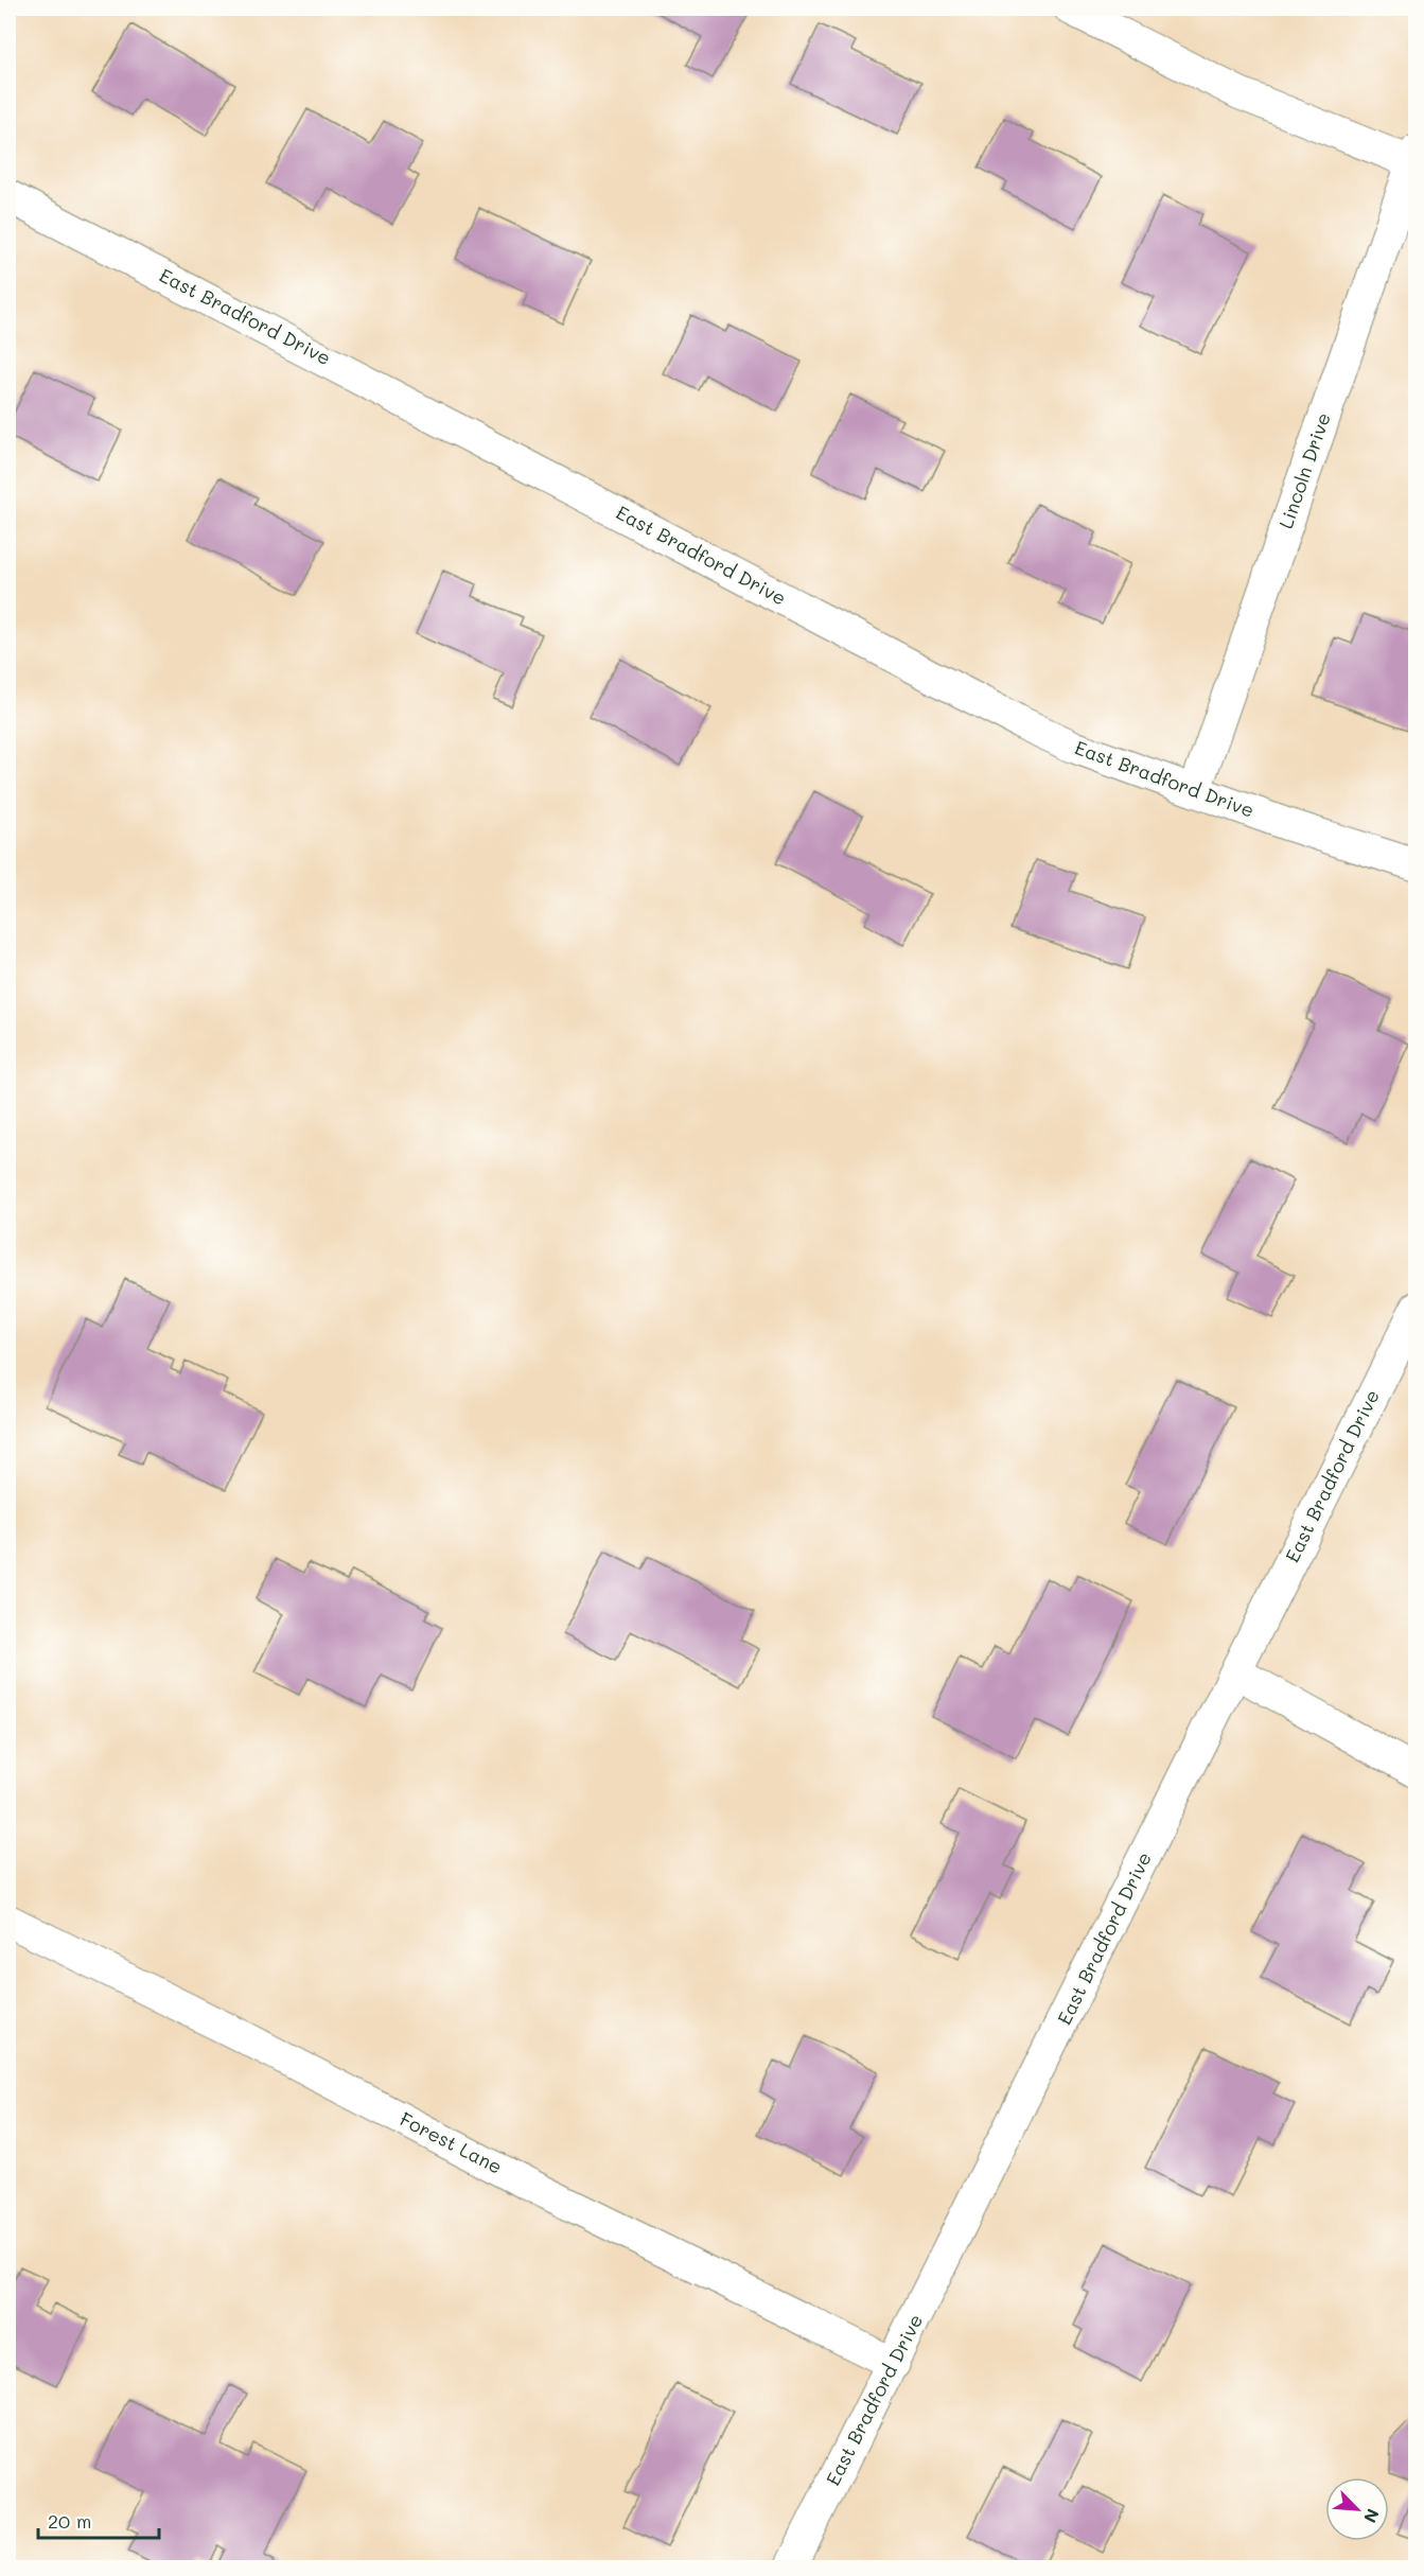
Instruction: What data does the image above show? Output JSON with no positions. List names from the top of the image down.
{
  "streets": {
    "street": ["East Bradford Drive", "Lincoln Drive", "Forest Lane"]
  },
  "crossings": [
    ["East Bradford Drive", "Lincoln Drive"],
    ["East Bradford Drive", "Forest Lane"]
  ],
  "scale_bar": "20 m",
  "north": "bottom right"
}
